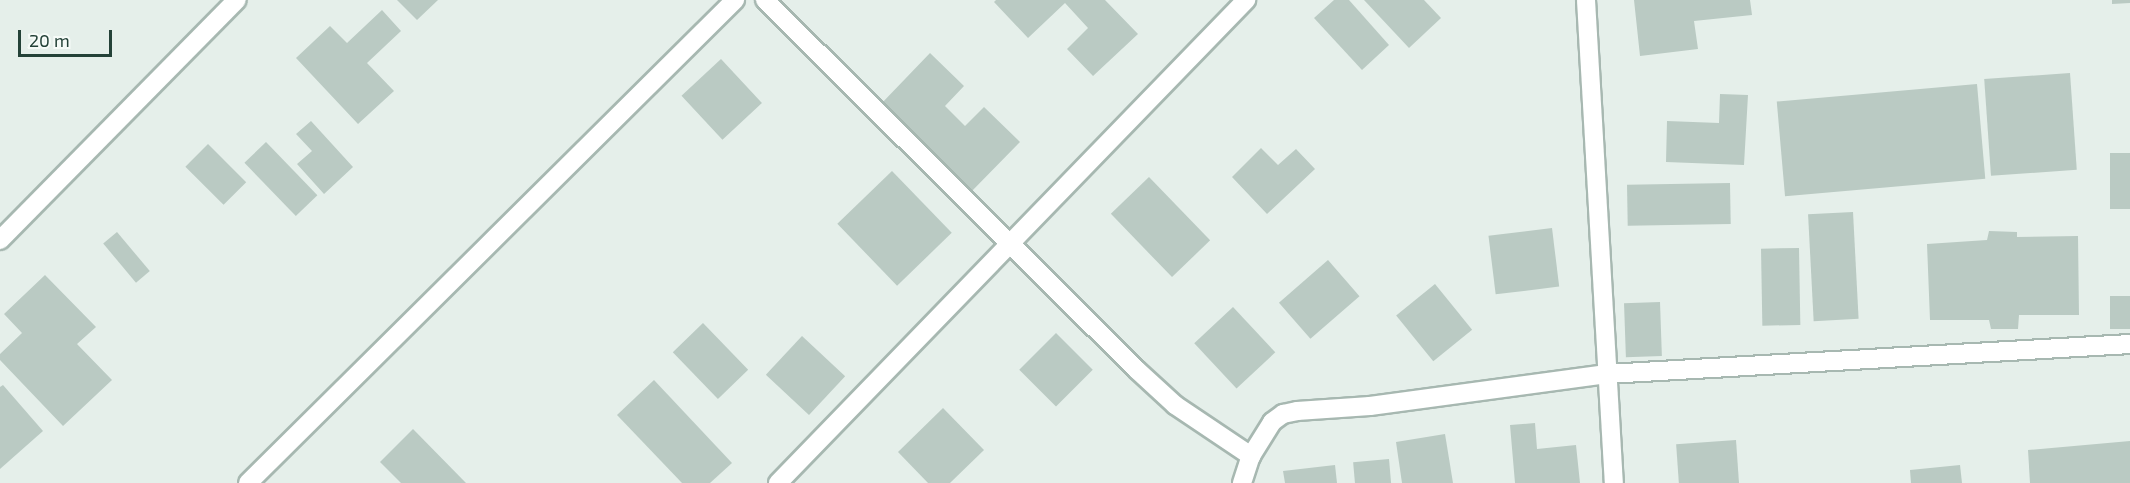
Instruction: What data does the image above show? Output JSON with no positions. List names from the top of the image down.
{
  "scale_bar": "20 m"
}
